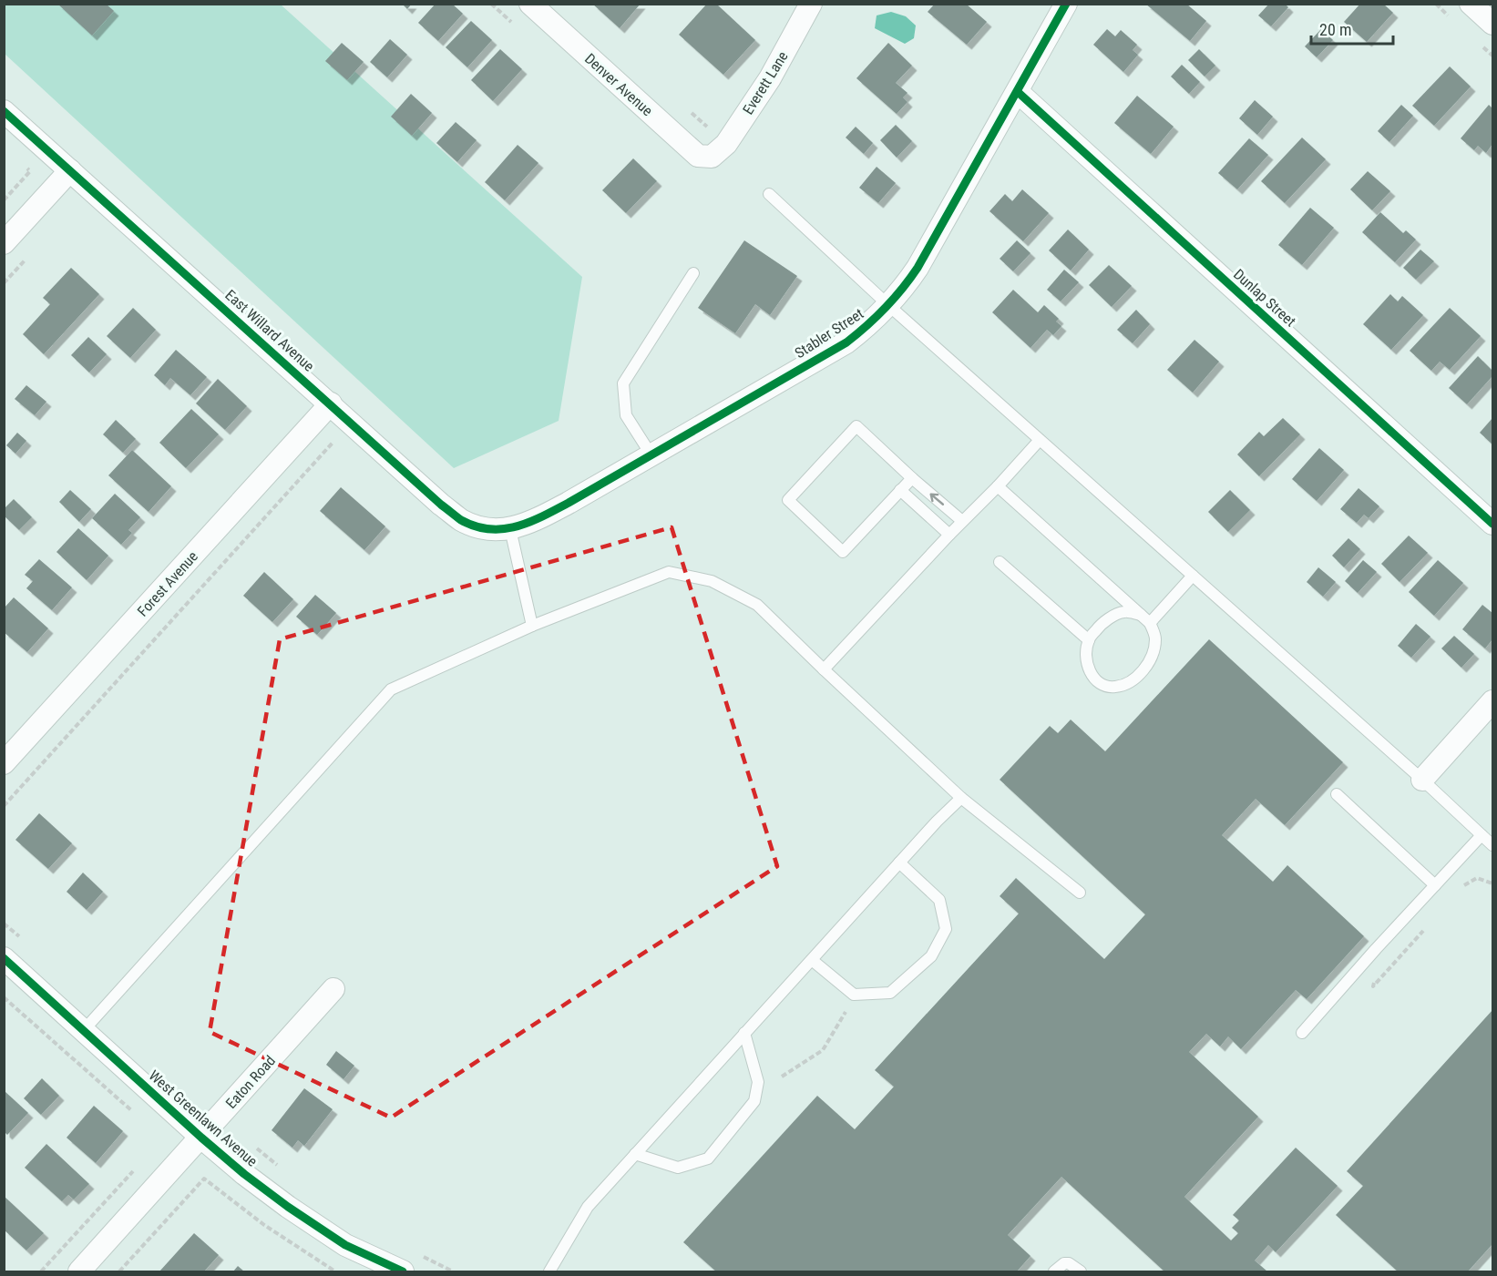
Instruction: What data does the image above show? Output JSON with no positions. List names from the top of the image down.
{
  "streets": {
    "street": [
      "Everett Lane",
      "Denver Avenue",
      "Dunlap Street",
      "East Willard Avenue",
      "Stabler Street",
      "Forest Avenue",
      "Eaton Road",
      "West Greenlawn Avenue"
    ]
  },
  "crossings": [
    ["Everett Lane", "Denver Avenue"],
    ["Dunlap Street", "Stabler Street"],
    ["East Willard Avenue", "Stabler Street"],
    ["East Willard Avenue", "Forest Avenue"],
    ["Eaton Road", "West Greenlawn Avenue"]
  ],
  "scale_bar": "20 m"
}
